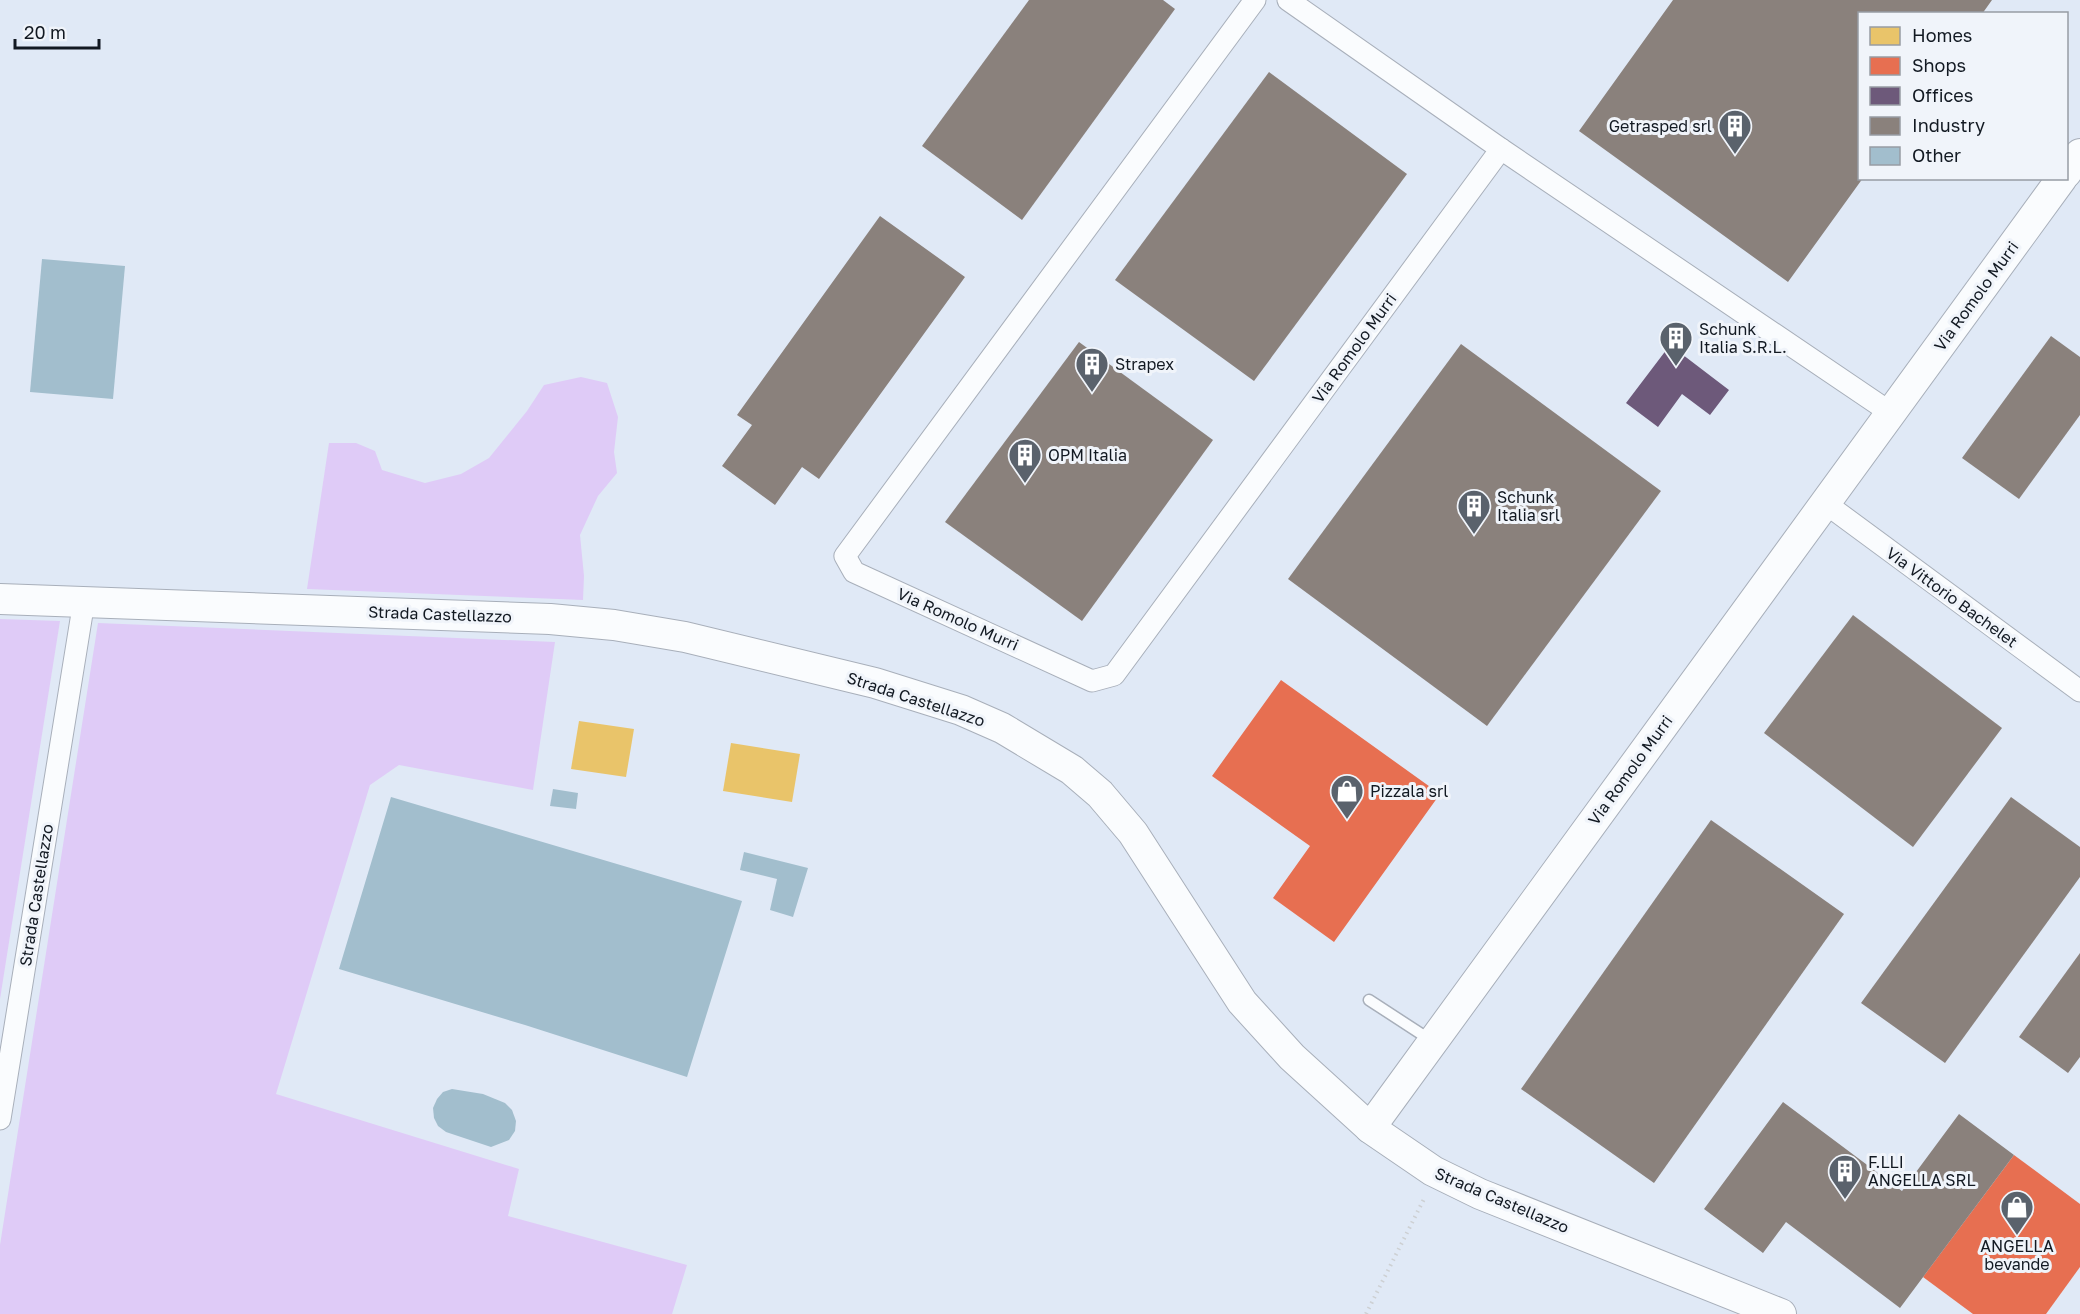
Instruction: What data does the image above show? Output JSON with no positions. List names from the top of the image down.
{
  "streets": {
    "street": ["Via Romolo Murri", "Via Vittorio Bachelet", "Strada Castellazzo"]
  },
  "crossings": [
    ["Via Romolo Murri", "Via Vittorio Bachelet"],
    ["Via Romolo Murri", "Strada Castellazzo"]
  ],
  "places": {
    "building": [
      "Getrasped srl",
      "Schunk Italia S.R.L.",
      "Strapex",
      "OPM Italia",
      "Schunk Italia srl",
      "F.LLI ANGELLA SRL"
    ],
    "shop": ["Pizzala srl", "ANGELLA bevande"]
  },
  "legend": [
    "Homes",
    "Shops",
    "Offices",
    "Industry",
    "Other"
  ],
  "scale_bar": "20 m"
}
